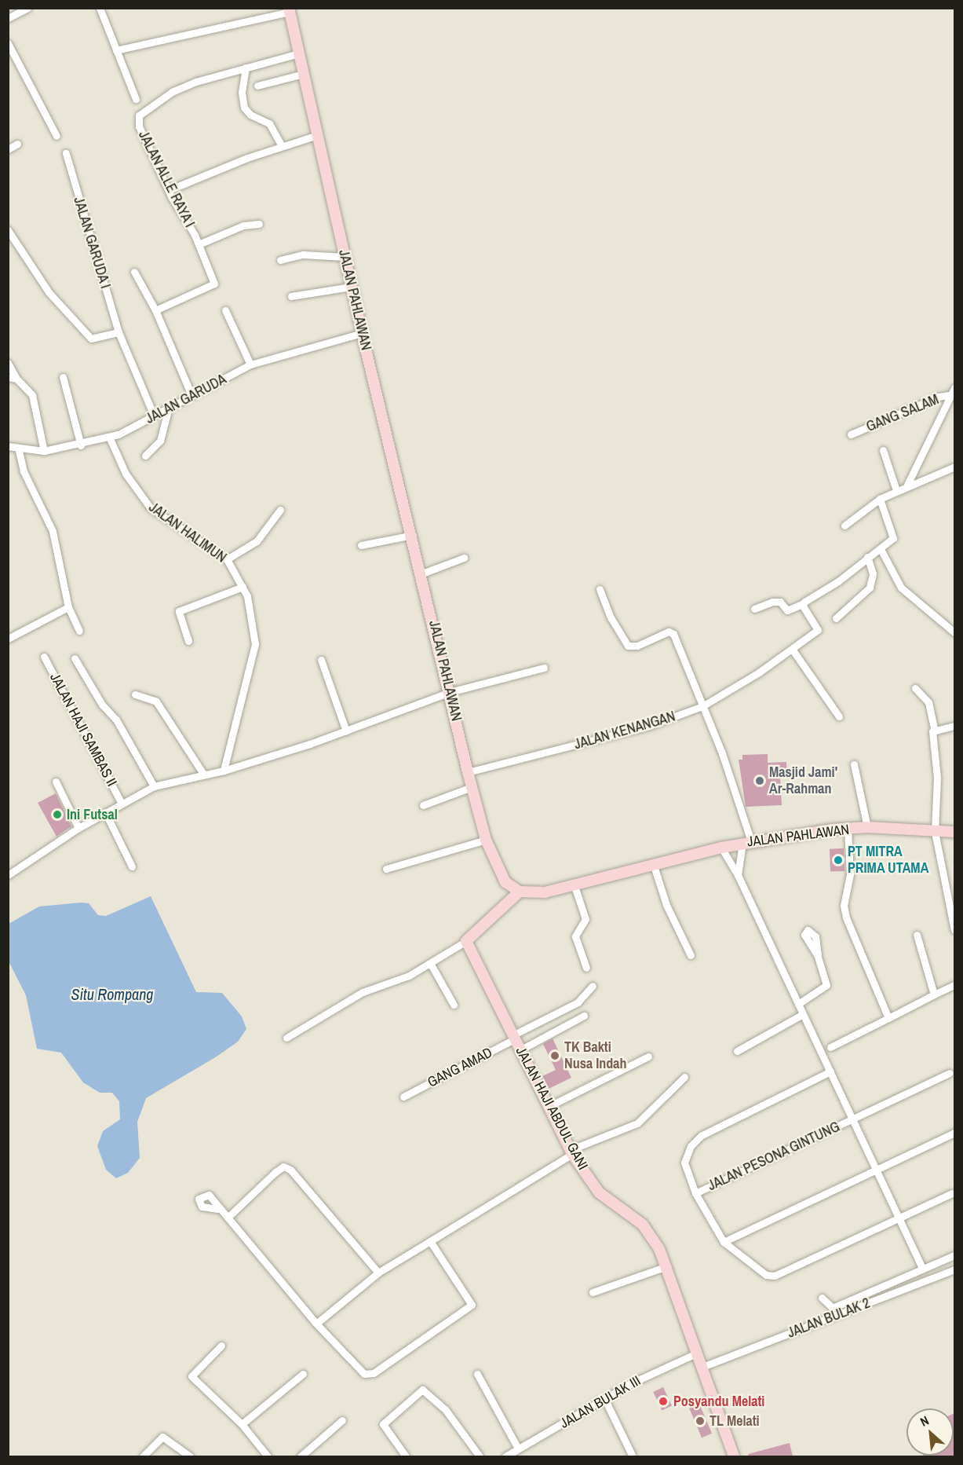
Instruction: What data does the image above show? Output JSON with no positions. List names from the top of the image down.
{
  "streets": {
    "main road": ["JALAN PAHLAWAN", "JALAN HAJI ABDUL GANI"],
    "street": [
      "JALAN ALLE RAYA I",
      "JALAN GARUDA I",
      "JALAN GARUDA",
      "GANG SALAM",
      "JALAN HALIMUN",
      "JALAN HAJI SAMBAS II",
      "JALAN KENANGAN",
      "GANG AMAD",
      "JALAN PESONA GINTUNG",
      "JALAN BULAK 2",
      "JALAN BULAK III"
    ]
  },
  "crossings": [
    ["JALAN GARUDA I", "JALAN GARUDA"],
    ["JALAN PAHLAWAN", "JALAN GARUDA"],
    ["JALAN PAHLAWAN", "JALAN KENANGAN"],
    ["JALAN PAHLAWAN", "JALAN PESONA GINTUNG"],
    ["JALAN GARUDA", "JALAN HALIMUN"],
    ["GANG AMAD", "JALAN HAJI ABDUL GANI"],
    ["JALAN HAJI ABDUL GANI", "JALAN BULAK 2"],
    ["JALAN HAJI ABDUL GANI", "JALAN BULAK III"]
  ],
  "water": ["Situ Rompang"],
  "places": [
    "Masjid Jami' Ar-Rahman",
    "Ini Futsal",
    "PT MITRA PRIMA UTAMA",
    "TK Bakti Nusa Indah",
    "Posyandu Melati",
    "TL Melati"
  ],
  "north": "top left"
}
